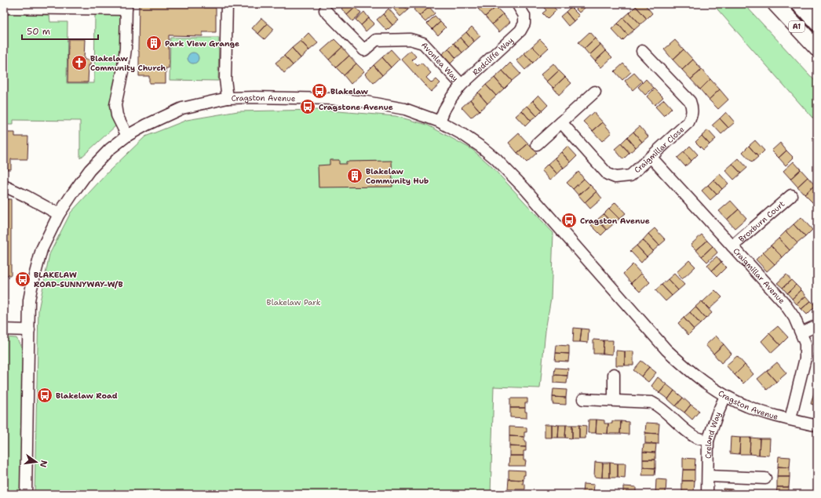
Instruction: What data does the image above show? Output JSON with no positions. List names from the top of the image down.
{
  "streets": {
    "highway": ["A1"],
    "street": [
      "Redcliffe Way",
      "Avonlea Way",
      "Cragston Avenue",
      "Craigmillar Close",
      "Broxburn Court",
      "Craigmillar Avenue",
      "Creland Way"
    ]
  },
  "crossings": [
    ["Redcliffe Way", "Avonlea Way"],
    ["Redcliffe Way", "Cragston Avenue"],
    ["Cragston Avenue", "Craigmillar Avenue"],
    ["Cragston Avenue", "Creland Way"],
    ["Craigmillar Close", "Craigmillar Avenue"],
    ["Broxburn Court", "Craigmillar Avenue"]
  ],
  "parks": ["Blakelaw Park"],
  "places": {
    "building": ["Park View Grange", "Blakelaw Community Hub"],
    "church": ["Blakelaw Community Church"],
    "bus stop": [
      "Blakelaw",
      "Cragstone Avenue",
      "Cragston Avenue",
      "BLAKELAW ROAD-SUNNYWAY-W/B",
      "Blakelaw Road"
    ]
  },
  "scale_bar": "50 m",
  "north": "right"
}
